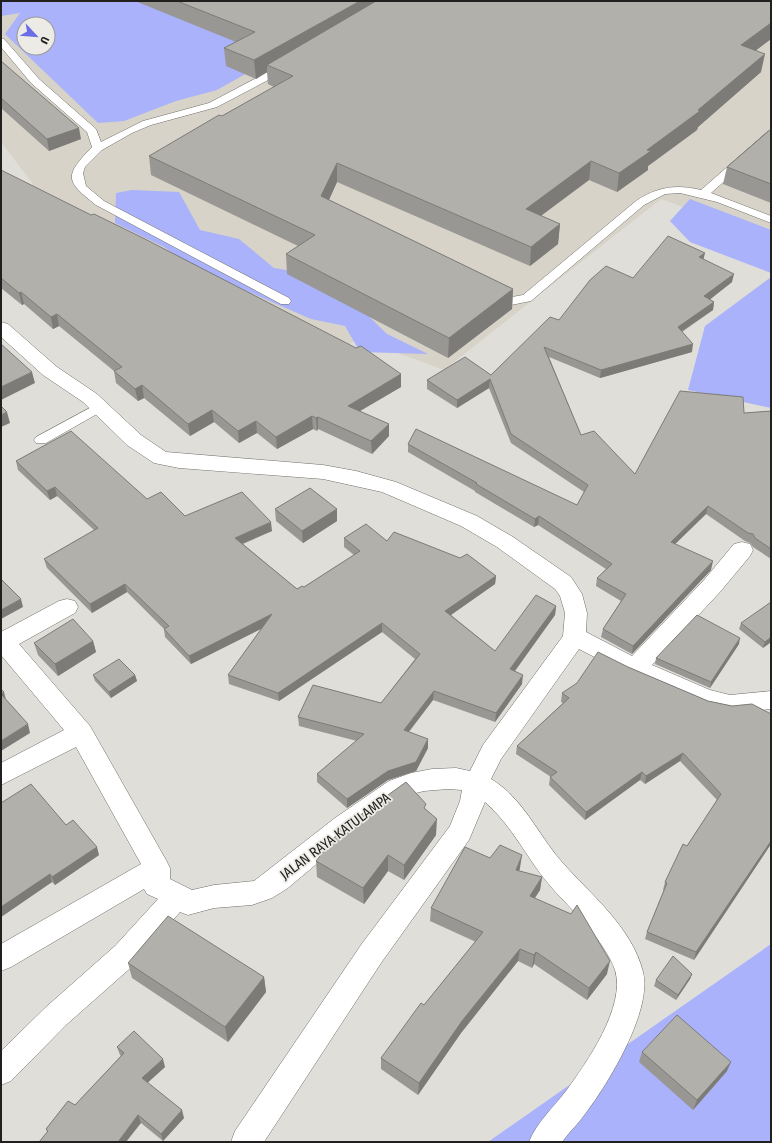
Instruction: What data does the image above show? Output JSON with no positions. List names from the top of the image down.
{
  "streets": {
    "street": ["JALAN RAYA KATULAMPA"]
  },
  "north": "bottom right"
}
